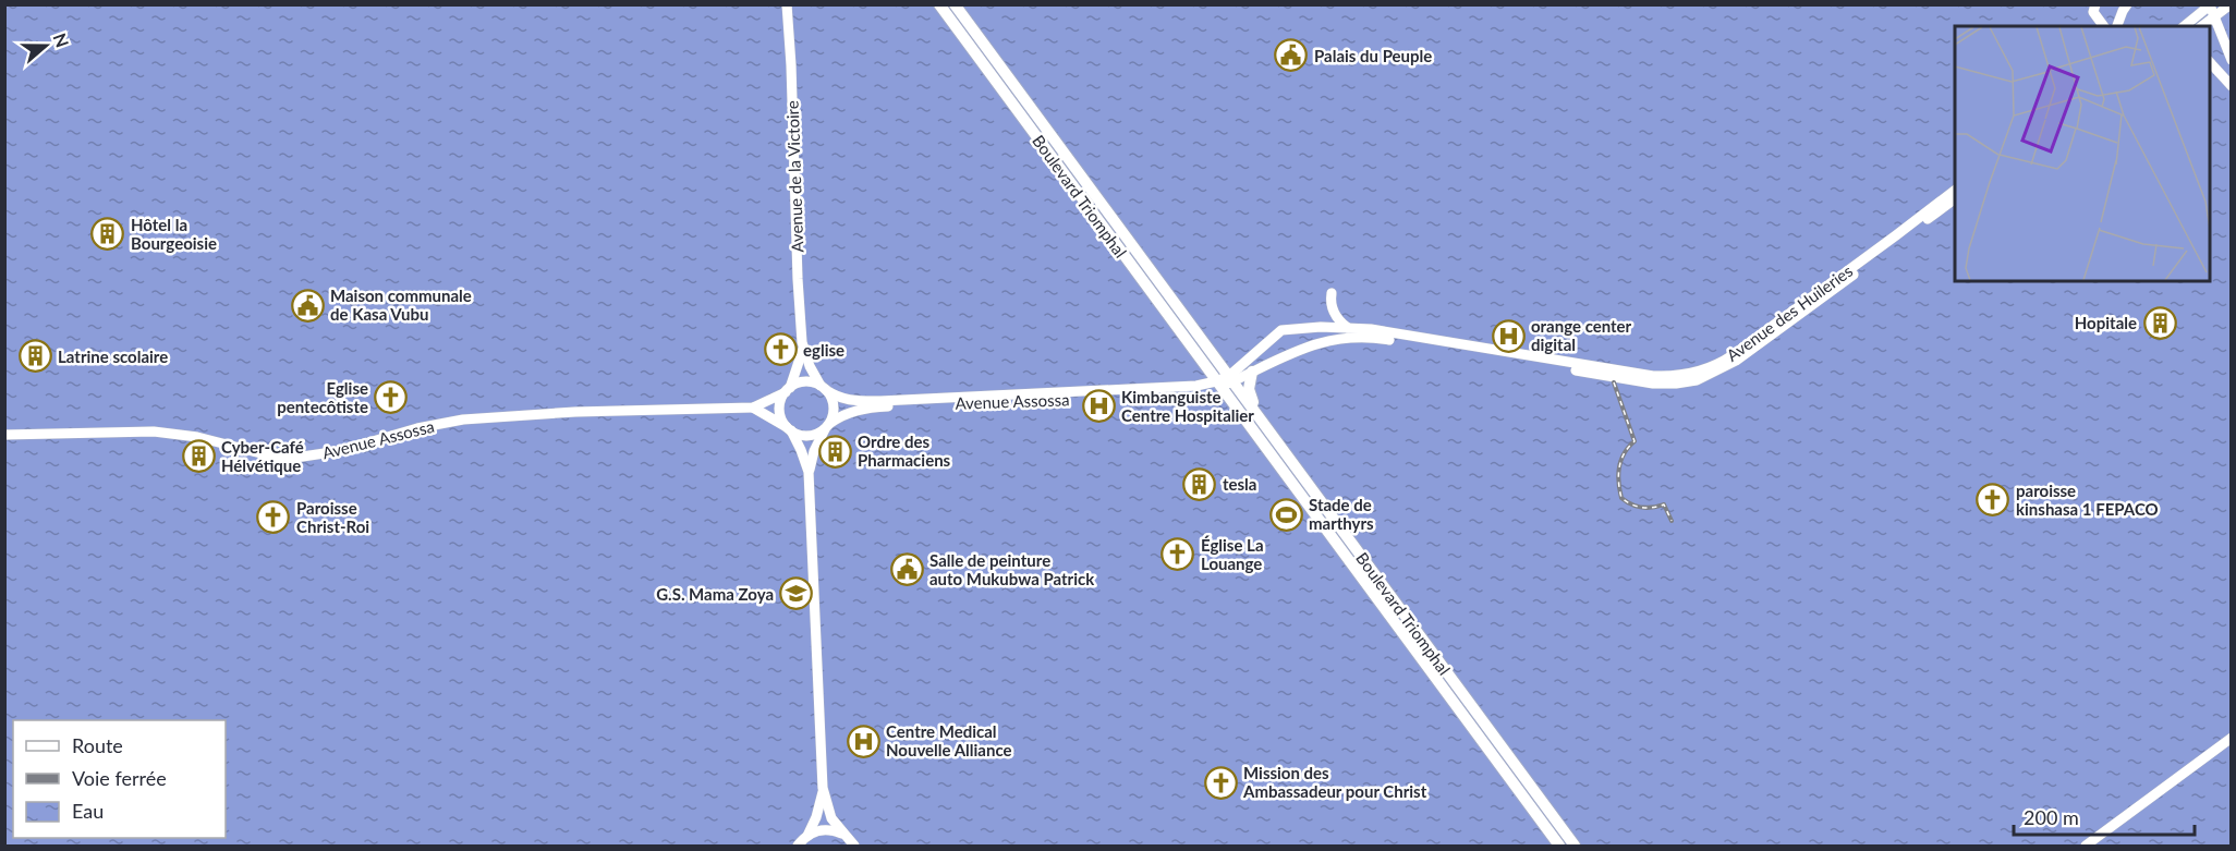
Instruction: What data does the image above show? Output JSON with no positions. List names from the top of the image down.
{
  "streets": {
    "highway": ["Boulevard Triomphal"],
    "main road": ["Avenue de la Victoire", "Avenue des Huileries", "Avenue Assossa"]
  },
  "crossings": [
    ["Boulevard Triomphal", "Avenue des Huileries"],
    ["Boulevard Triomphal", "Avenue Assossa"],
    ["Avenue des Huileries", "Avenue Assossa"]
  ],
  "places": {
    "public building": ["Palais du Peuple", "Maison communale de Kasa Vubu", "Salle de peinture auto Mukubwa Patrick"],
    "building": [
      "Hôtel la Bourgeoisie",
      "Hopitale",
      "Latrine scolaire",
      "Ordre des Pharmaciens",
      "Cyber-Café Hélvétique",
      "tesla"
    ],
    "hospital": ["orange center digital", "Kimbanguiste Centre Hospitalier", "Centre Medical Nouvelle Alliance"],
    "church": [
      "eglise",
      "Eglise pentecôtiste",
      "paroisse kinshasa 1 FEPACO",
      "Paroisse Christ-Roi",
      "Église La Louange",
      "Mission des Ambassadeur pour Christ"
    ],
    "sports": ["Stade de marthyrs"],
    "school or university": ["G.S. Mama Zoya"]
  },
  "legend": ["Route", "Voie ferrée", "Eau"],
  "scale_bar": "200 m",
  "north": "right"
}
